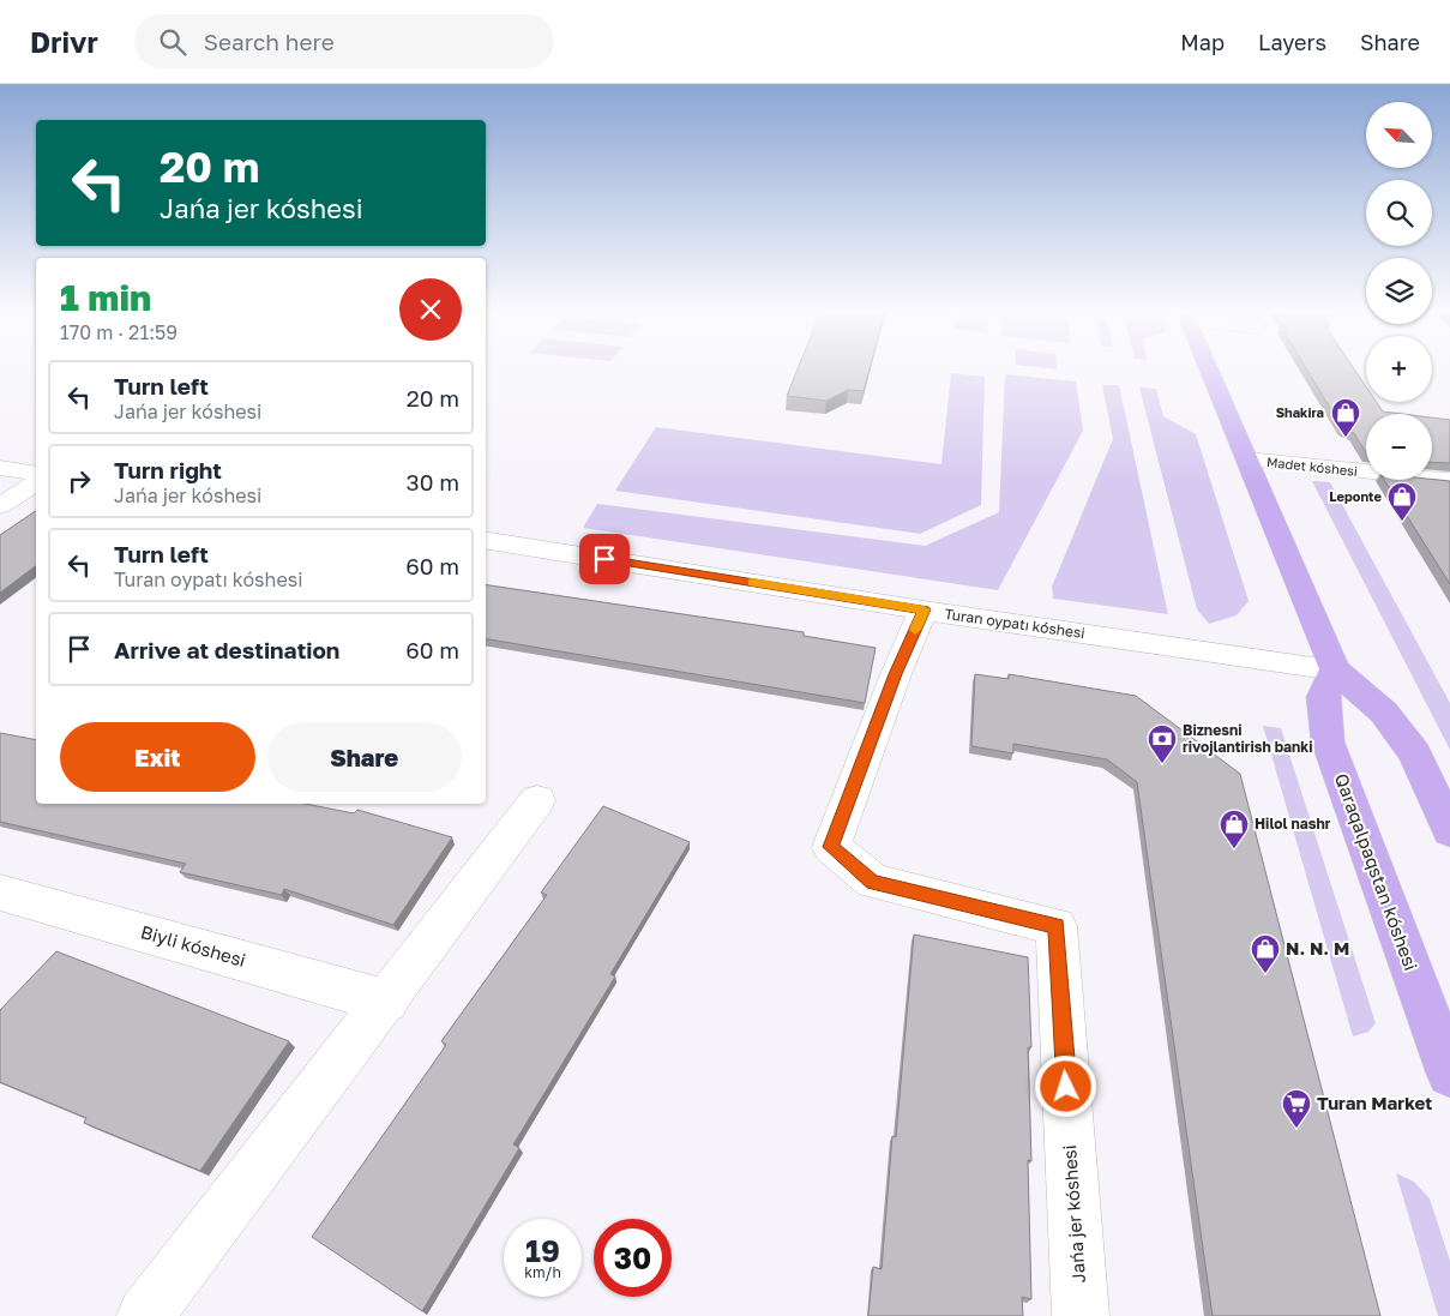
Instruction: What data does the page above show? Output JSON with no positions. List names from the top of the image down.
{
  "streets": {
    "main road": ["Qaraqalpaqstan kóshesi"],
    "street": [
      "Madet kóshesi",
      "Turan oypatı kóshesi",
      "Biyli kóshesi",
      "Jańa jer kóshesi"
    ]
  },
  "crossings": [
    ["Turan oypatı kóshesi", "Qaraqalpaqstan kóshesi"],
    ["Turan oypatı kóshesi", "Jańa jer kóshesi"]
  ],
  "places": {
    "shop": [
      "Shakira",
      "Leponte",
      "Hilol nashr",
      "N. N. M"
    ],
    "bank": ["Biznesni rivojlantirish banki"],
    "supermarket": ["Turan Market"]
  },
  "north": "top left",
  "page": {
    "header": "Drivr",
    "search": "Search here",
    "nav": ["Map", "Layers", "Share"],
    "map_buttons": ["+", "−"],
    "turn": ["20 m", "Jańa jer kóshesi"],
    "heading": ["1 min", "170 m · 21:59"],
    "list": [
      {
        "name": "Turn left",
        "note": "Jańa jer kóshesi",
        "value": "20 m"
      },
      {
        "name": "Turn right",
        "note": "Jańa jer kóshesi",
        "value": "30 m"
      },
      {
        "name": "Turn left",
        "note": "Turan oypatı kóshesi",
        "value": "60 m"
      },
      {
        "name": "Arrive at destination",
        "value": "60 m"
      }
    ],
    "buttons": ["Exit", "Share"],
    "speed": "19 km/h",
    "limit": "30"
  }
}
